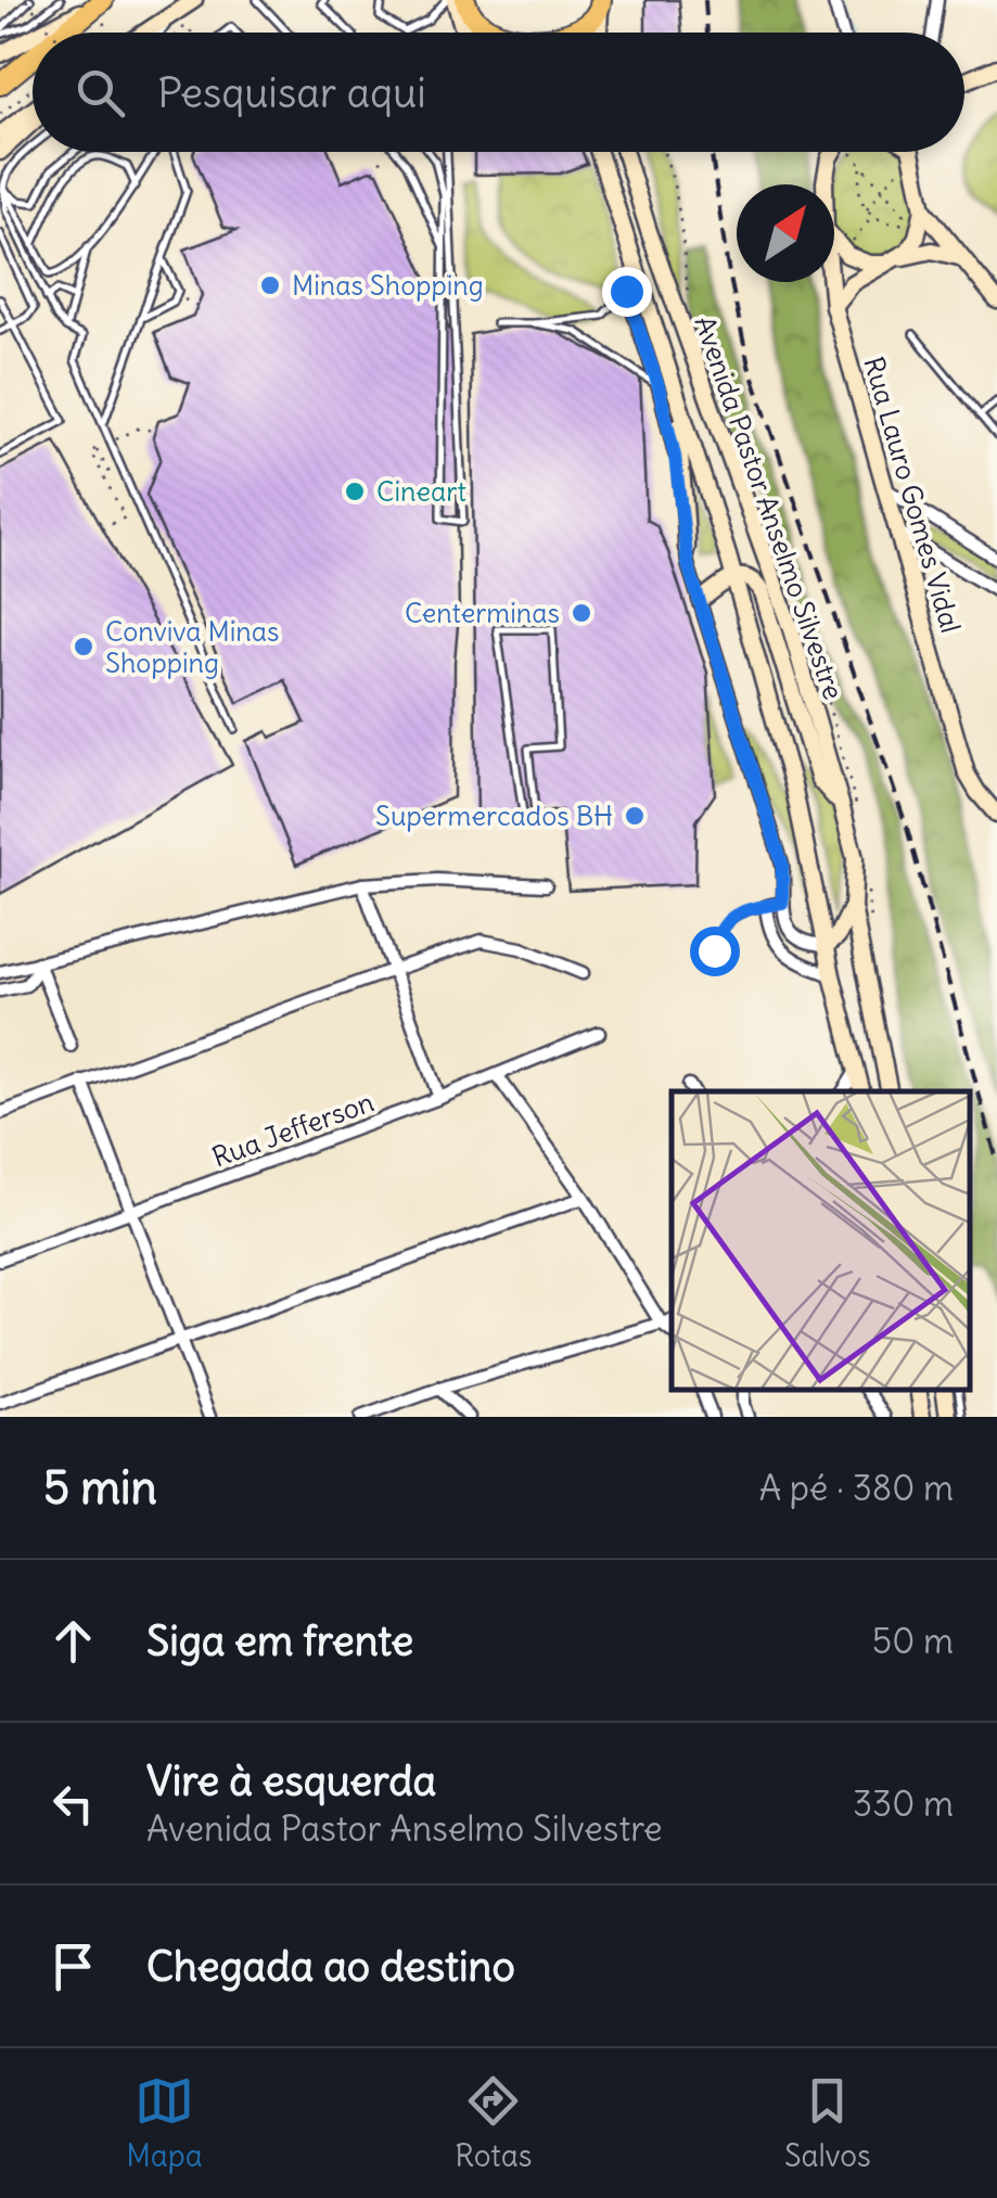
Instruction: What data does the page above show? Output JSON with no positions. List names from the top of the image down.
{
  "streets": {
    "main road": ["Rua Lauro Gomes Vidal", "Avenida Pastor Anselmo Silvestre"],
    "street": ["Rua Jefferson"]
  },
  "places": [
    "Minas Shopping",
    "Cineart",
    "Centerminas",
    "Conviva Minas Shopping",
    "Supermercados BH"
  ],
  "north": "top right",
  "page": {
    "search": "Pesquisar aqui",
    "heading": ["5 min", "A pé · 380 m"],
    "list": [
      ["Siga em frente", "50 m"],
      ["Vire à esquerda", "Avenida Pastor Anselmo Silvestre", "330 m"],
      "Chegada ao destino"
    ],
    "nav": ["Mapa", "Rotas", "Salvos"]
  }
}
